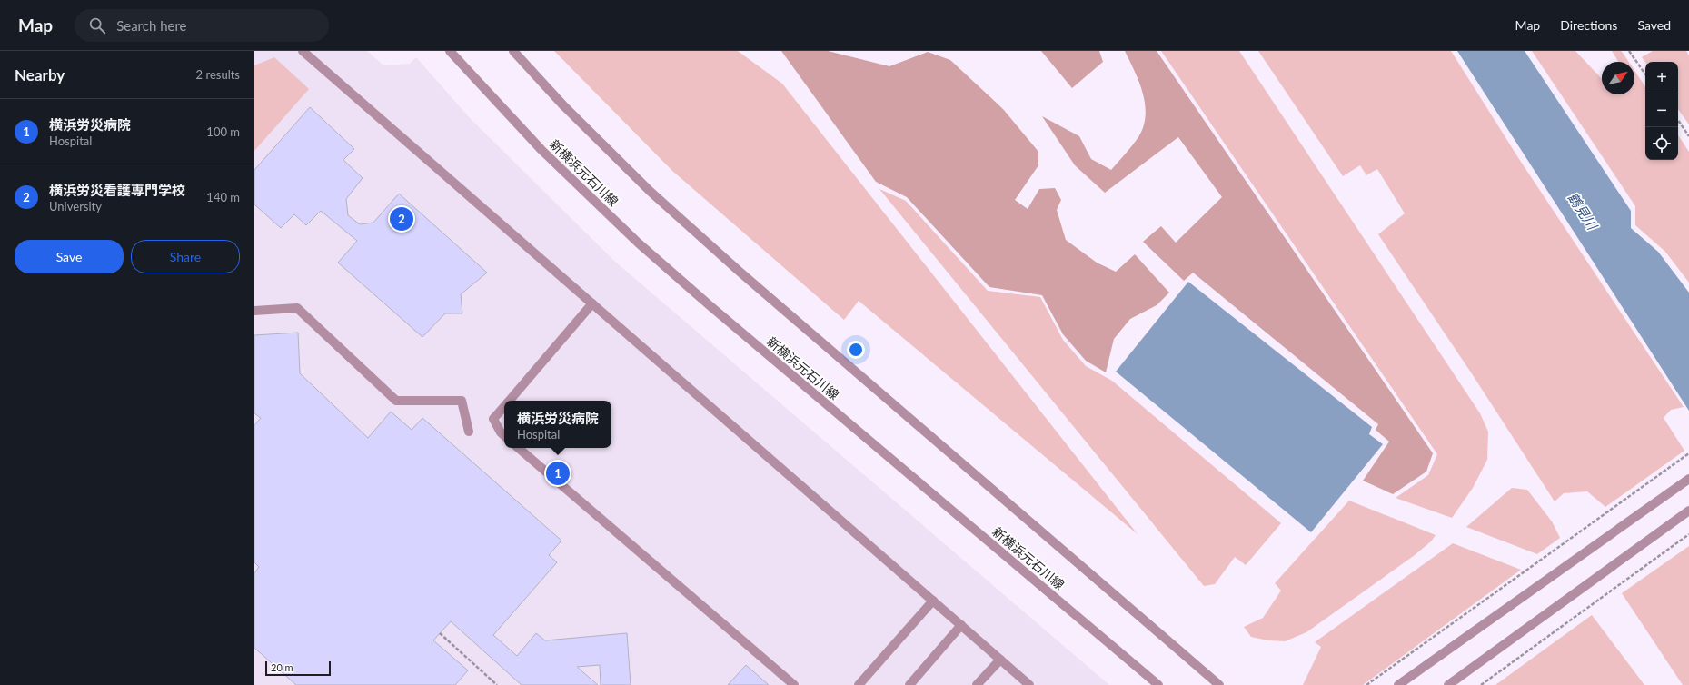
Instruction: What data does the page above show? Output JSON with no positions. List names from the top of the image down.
{
  "streets": {
    "street": ["新横浜元石川線"]
  },
  "water": ["鶴見川"],
  "scale_bar": "20 m",
  "north": "top right",
  "page": {
    "header": "Map",
    "search": "Search here",
    "nav": ["Map", "Directions", "Saved"],
    "heading": ["Nearby", "2 results"],
    "map_buttons": ["+", "−"],
    "list": [
      {
        "mark": "1",
        "name": "横浜労災病院",
        "note": "Hospital",
        "value": "100 m"
      },
      {
        "mark": "2",
        "name": "横浜労災看護専門学校",
        "note": "University",
        "value": "140 m"
      }
    ],
    "pins": ["2", "1"],
    "buttons": ["Save", "Share"],
    "popup": ["横浜労災病院", "Hospital"],
    "scale": "20 m"
  }
}
